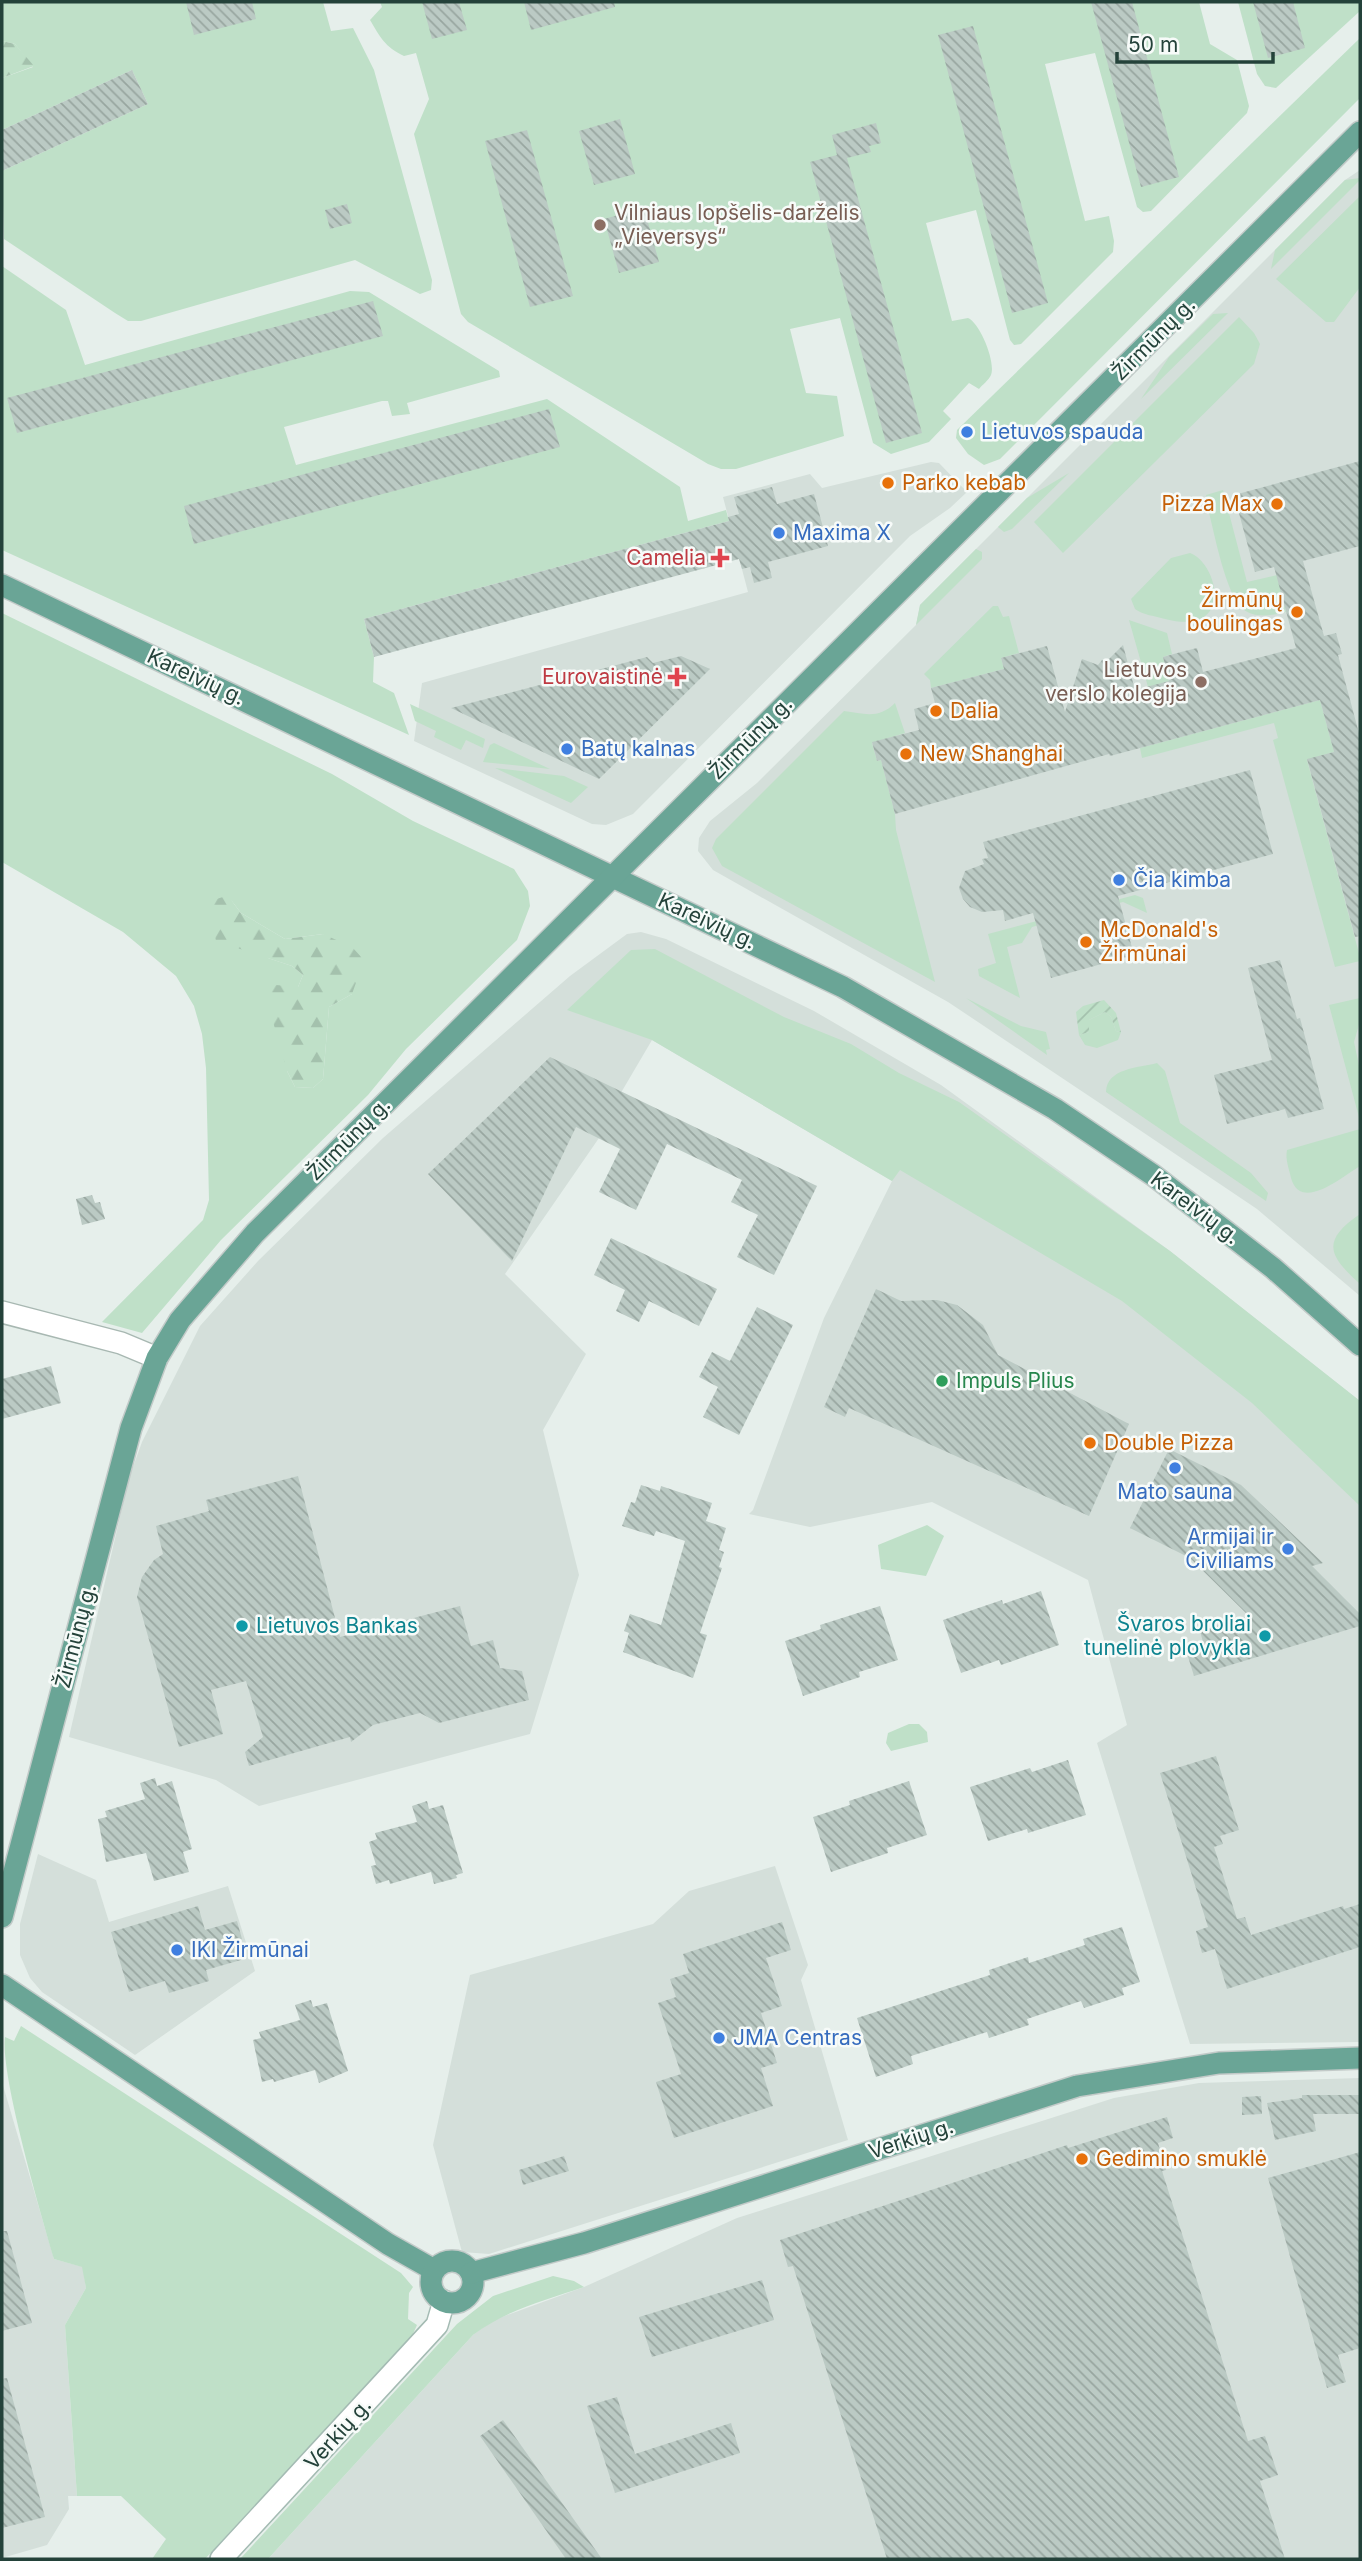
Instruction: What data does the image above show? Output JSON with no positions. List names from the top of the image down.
{
  "streets": {
    "main road": ["Žirmūnų g.", "Kareivių g.", "Verkių g."]
  },
  "crossings": [
    ["Žirmūnų g.", "Kareivių g."]
  ],
  "places": {
    "other": [
      "Vilniaus lopšelis-darželis „Vieversys“",
      "Lietuvos spauda",
      "Parko kebab",
      "Pizza Max",
      "Maxima X",
      "Žirmūnų boulingas",
      "Lietuvos verslo kolegija",
      "Dalia",
      "Batų kalnas",
      "New Shanghai",
      "Čia kimba",
      "McDonald's Žirmūnai",
      "Impuls Plius",
      "Double Pizza",
      "Mato sauna",
      "Armijai ir Civiliams",
      "Lietuvos Bankas",
      "Švaros broliai tunelinė plovykla",
      "IKI Žirmūnai",
      "JMA Centras",
      "Gedimino smuklė"
    ],
    "health": ["Camelia", "Eurovaistinė"]
  },
  "scale_bar": "50 m"
}
